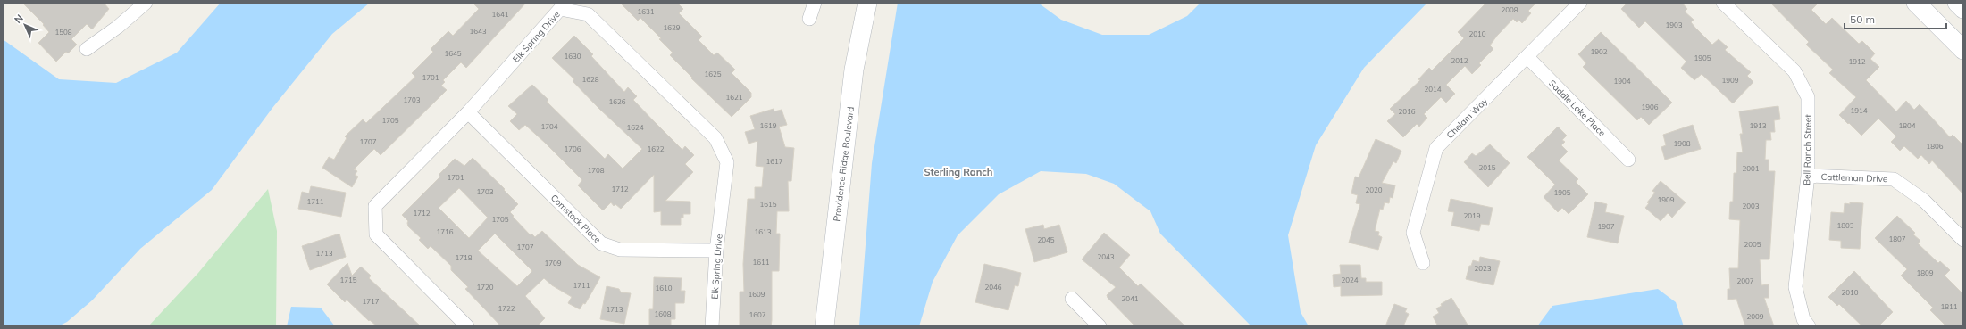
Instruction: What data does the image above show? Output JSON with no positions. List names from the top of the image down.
{
  "streets": {
    "street": [
      "Elk Spring Drive",
      "Saddle Lake Place",
      "Chelam Way",
      "Bell Ranch Street",
      "Providence Ridge Boulevard",
      "Cattleman Drive",
      "Comstock Place"
    ]
  },
  "crossings": [
    ["Elk Spring Drive", "Comstock Place"],
    ["Saddle Lake Place", "Chelam Way"],
    ["Bell Ranch Street", "Cattleman Drive"]
  ],
  "districts": ["Sterling Ranch"],
  "house_numbers": [
    "2008",
    "1631",
    "1641",
    "1903",
    "1629",
    "1643",
    "1508",
    "2010",
    "1902",
    "1645",
    "1630",
    "1905",
    "2012",
    "1912",
    "1625",
    "1701",
    "1628",
    "1909",
    "1904",
    "2014",
    "1621",
    "1703",
    "1626",
    "1906",
    "1914",
    "2016",
    "1705",
    "1619",
    "1913",
    "1804",
    "1704",
    "1624",
    "1707",
    "1908",
    "1806",
    "1706",
    "1622",
    "1617",
    "2015",
    "2001",
    "1708",
    "1701",
    "1712",
    "2020",
    "1703",
    "1905",
    "1909",
    "1711",
    "1615",
    "2003",
    "1712",
    "2019",
    "1705",
    "1803",
    "1907",
    "1716",
    "1613",
    "1807",
    "2045",
    "2005",
    "1707",
    "1713",
    "2043",
    "1718",
    "1611",
    "1709",
    "2023",
    "1809",
    "1715",
    "2024",
    "2007",
    "1711",
    "1720",
    "2046",
    "1610",
    "2010",
    "1609",
    "2041",
    "1717",
    "1811",
    "1722",
    "1713",
    "1608",
    "1607",
    "2009"
  ],
  "scale_bar": "50 m",
  "north": "top left"
}
